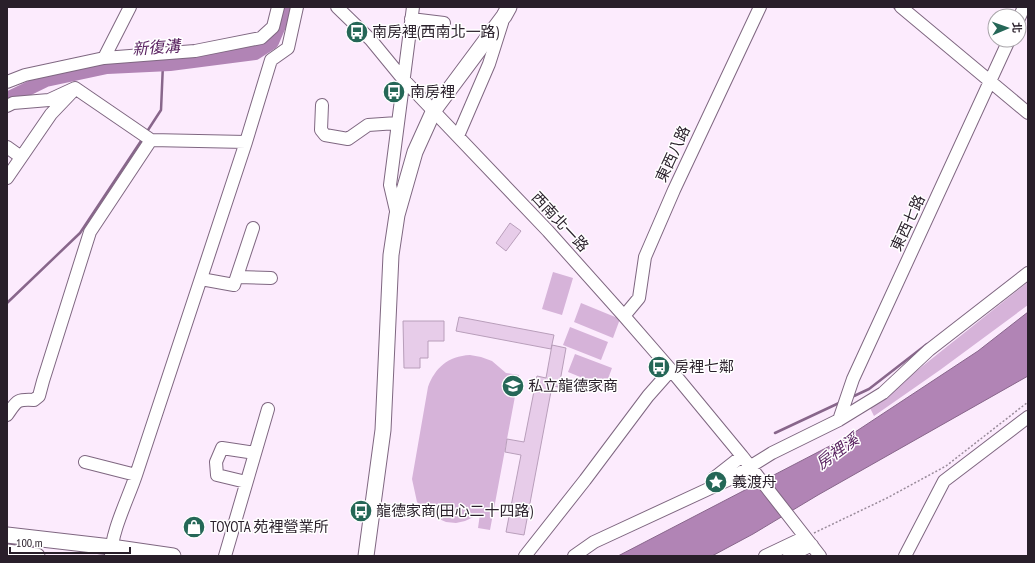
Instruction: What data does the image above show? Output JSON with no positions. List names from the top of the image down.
{
  "streets": {
    "street": ["東西八路", "西南北一路", "東西七路"]
  },
  "crossings": [
    ["東西八路", "西南北一路"]
  ],
  "water": ["新復溝", "房裡溪"],
  "places": {
    "bus stop": [
      "南房裡(西南北一路)",
      "南房裡",
      "房裡七鄰",
      "龍德家商(田心二十四路)"
    ],
    "school or university": ["私立龍德家商"],
    "place": ["義渡舟"],
    "shop": ["TOYOTA 苑裡營業所"]
  },
  "scale_bar": "100 m",
  "north": "right"
}
